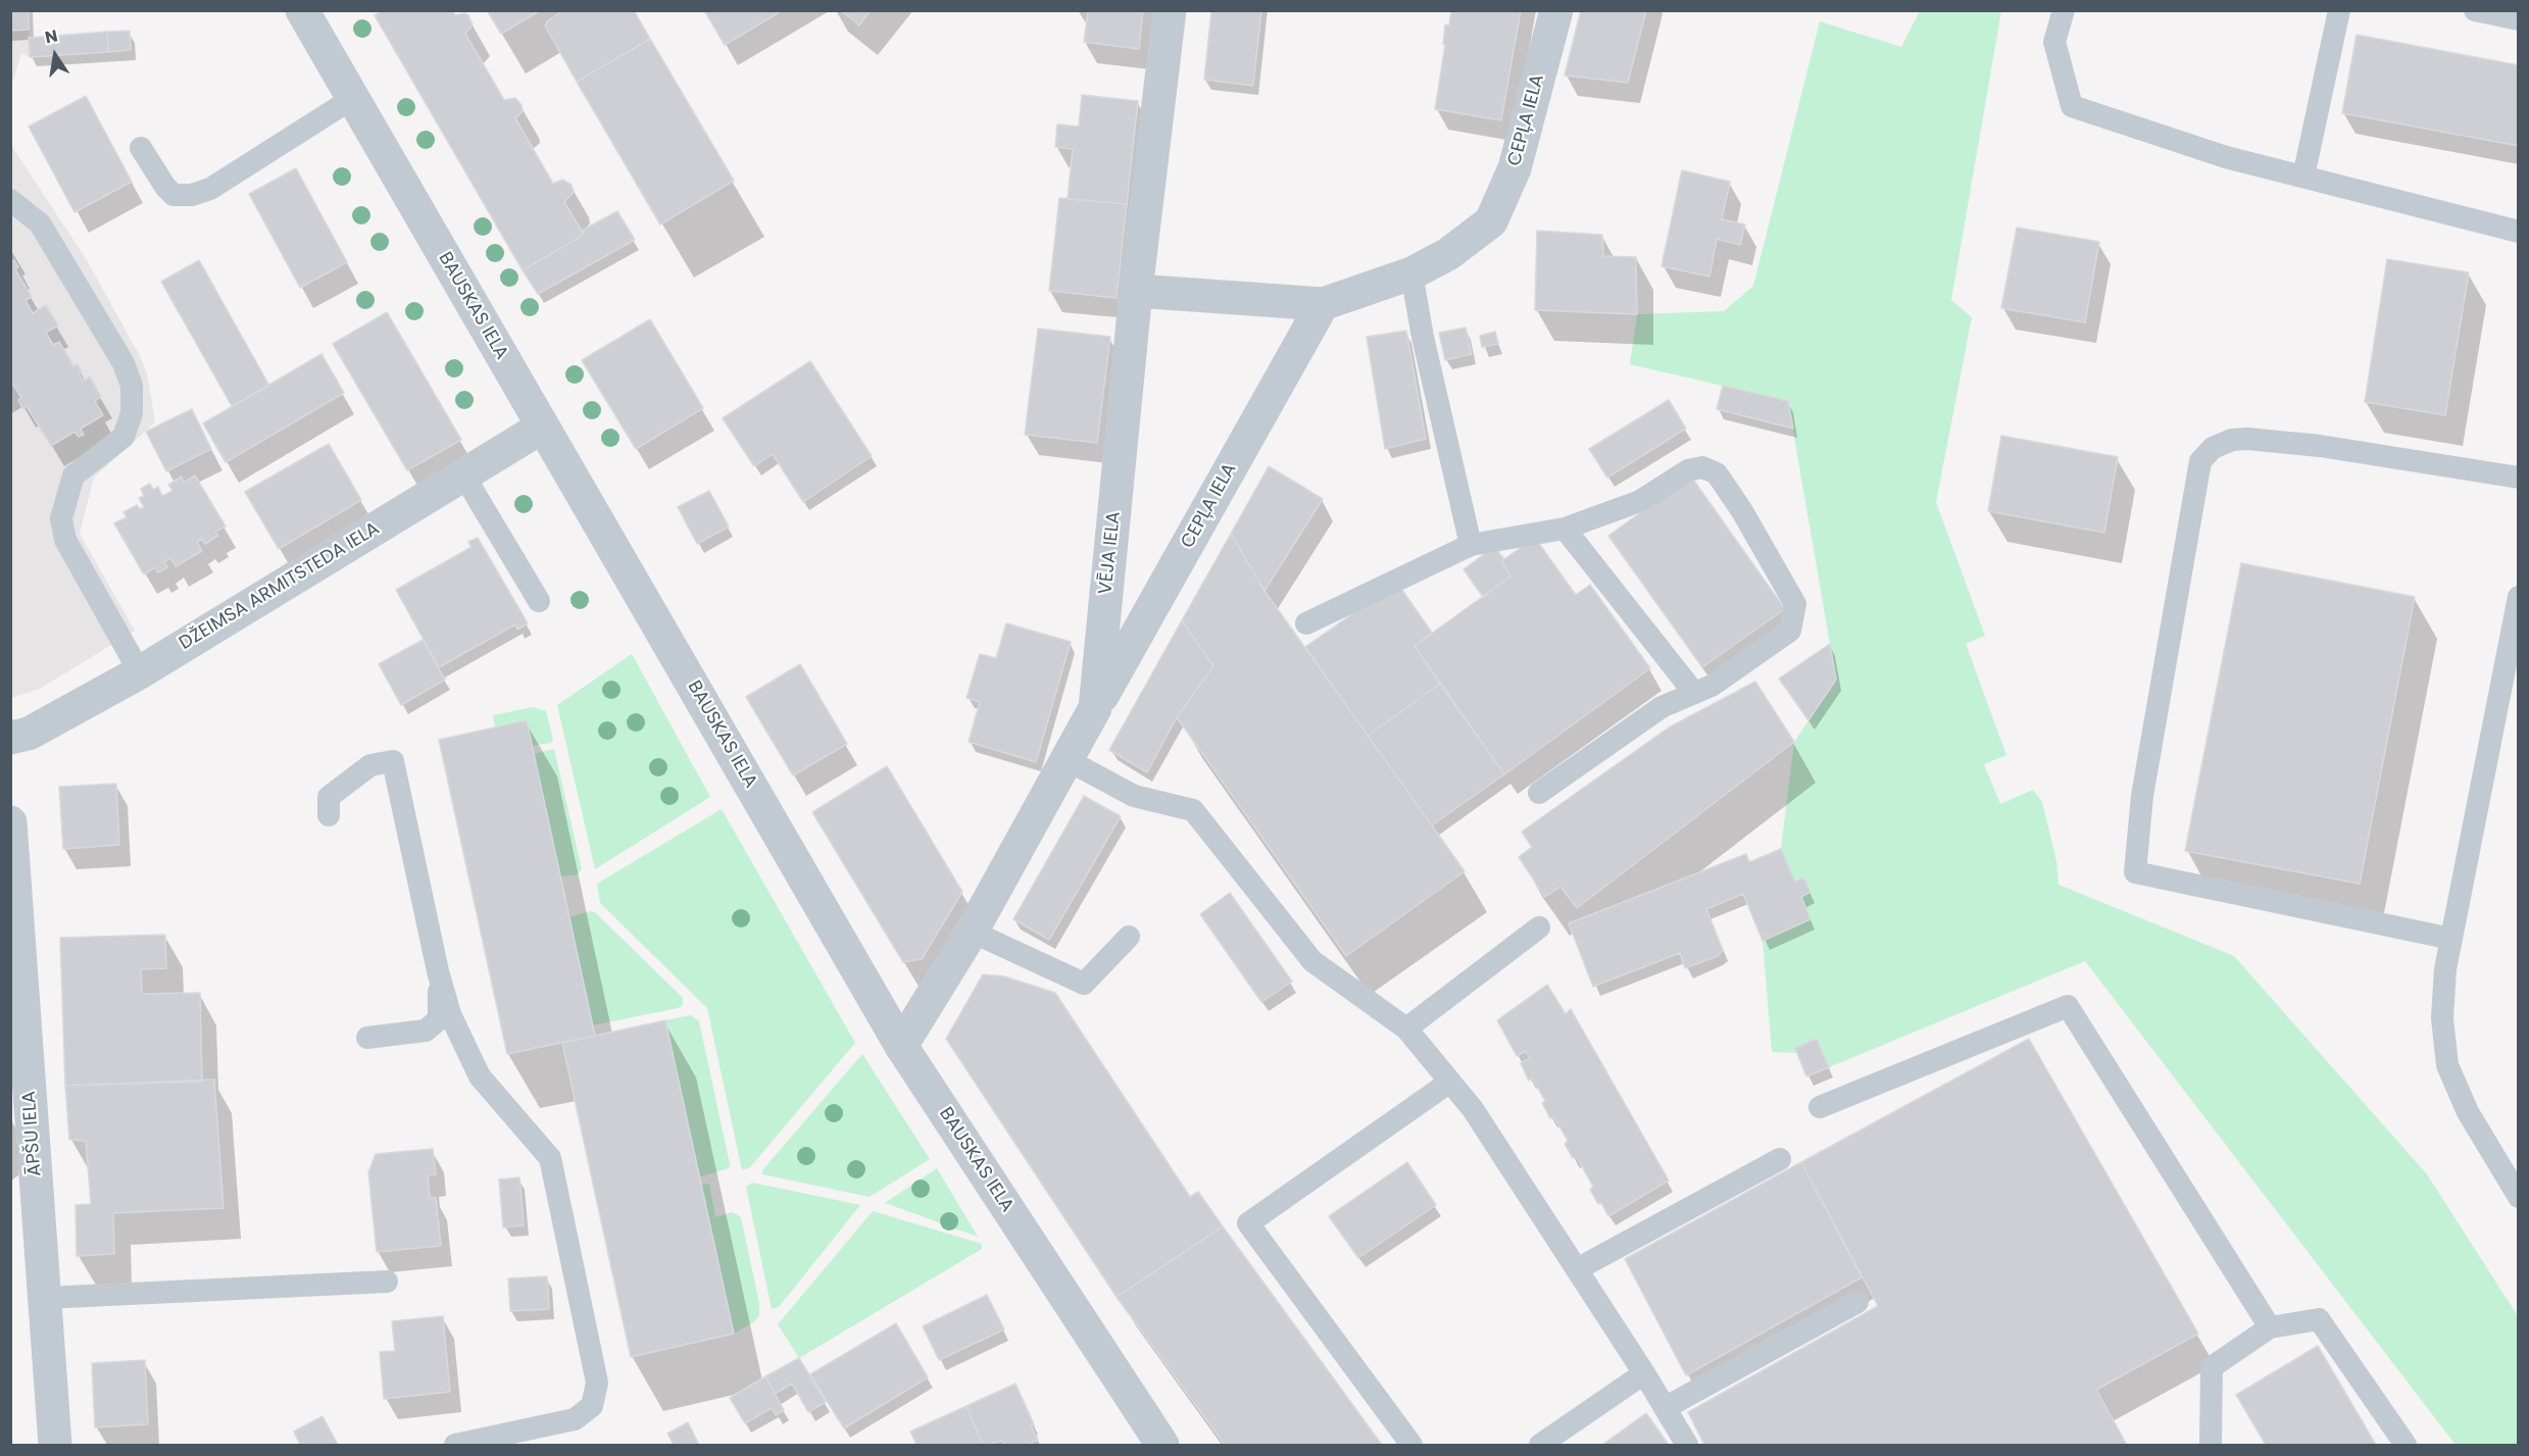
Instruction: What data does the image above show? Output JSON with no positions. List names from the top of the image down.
{
  "streets": {
    "street": [
      "CEPĻA IELA",
      "BAUSKAS IELA",
      "VĒJA IELA",
      "DŽEIMSA ARMITSTEDA IELA",
      "ĀPŠU IELA"
    ]
  },
  "crossings": [
    ["CEPĻA IELA", "VĒJA IELA"],
    ["BAUSKAS IELA", "VĒJA IELA"],
    ["BAUSKAS IELA", "DŽEIMSA ARMITSTEDA IELA"]
  ],
  "north": "top"
}
